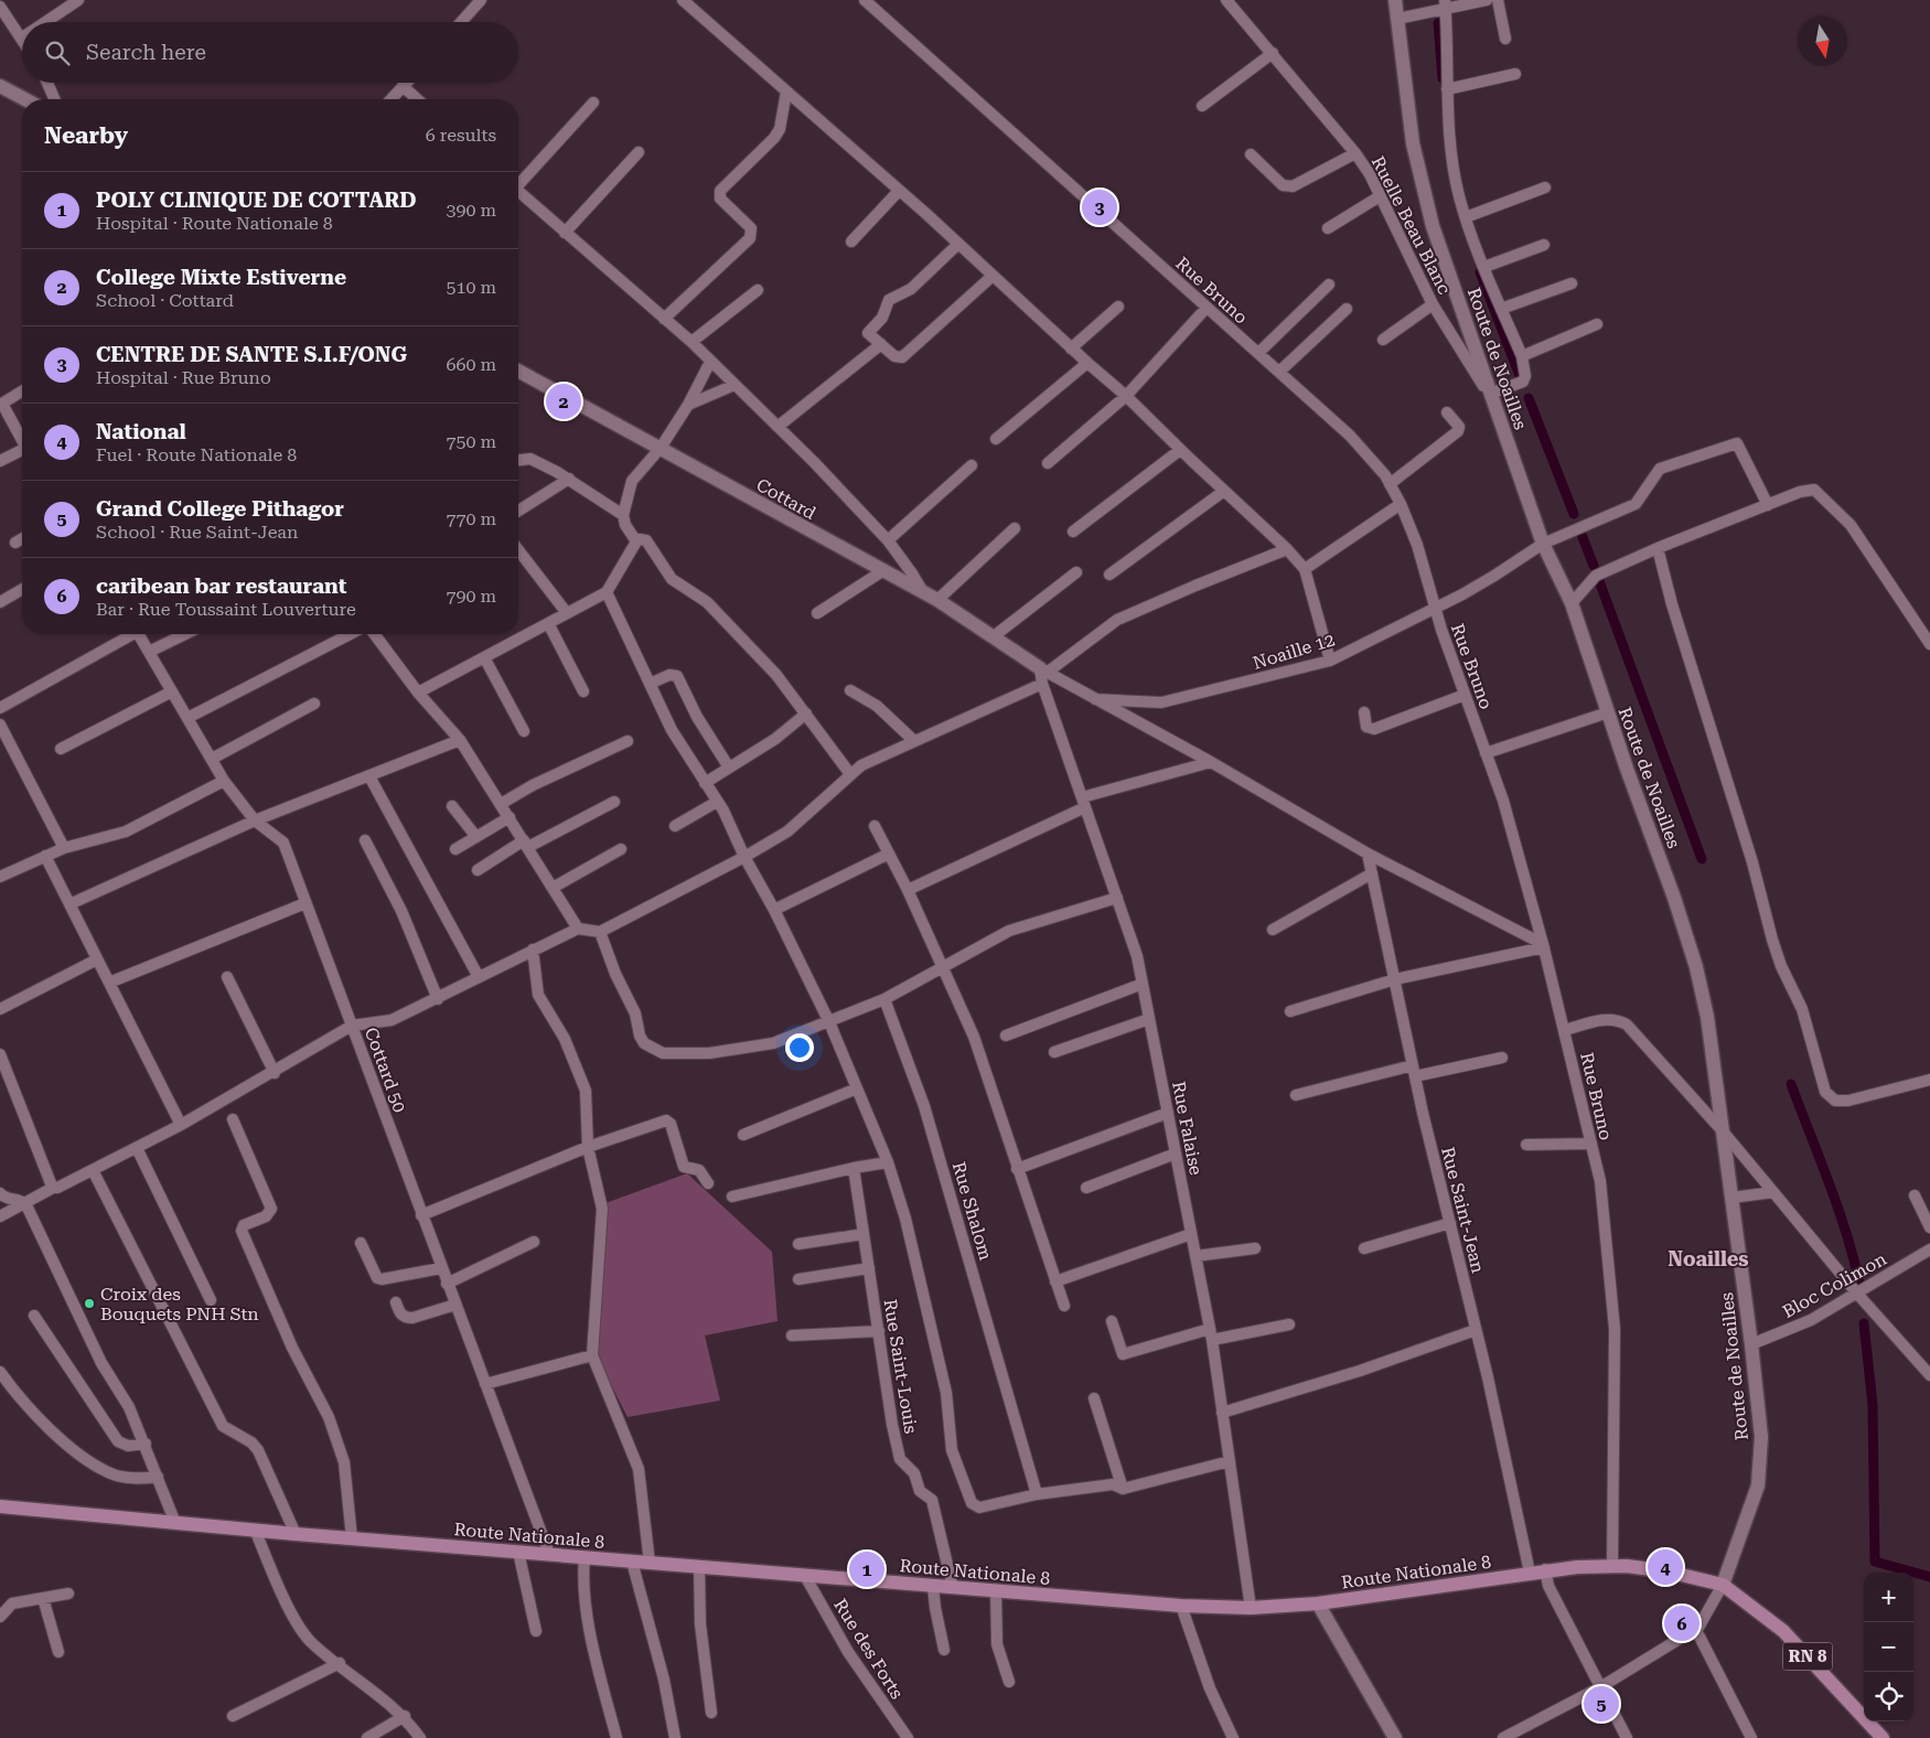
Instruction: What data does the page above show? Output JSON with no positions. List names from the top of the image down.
{
  "streets": {
    "main road": ["Route Nationale 8", "RN 8"],
    "street": [
      "Ruelle Beau Blanc",
      "Rue Bruno",
      "Route de Noailles",
      "Cottard",
      "Noaille 12",
      "Cottard 50",
      "Rue Falaise",
      "Rue Saint-Jean",
      "Rue Shalom",
      "Bloc Colimon",
      "Rue Saint-Louis",
      "Rue des Forts"
    ]
  },
  "crossings": [
    ["Ruelle Beau Blanc", "Route de Noailles"],
    ["Rue Bruno", "Noaille 12"],
    ["Rue Bruno", "Route Nationale 8"],
    ["Route de Noailles", "Noaille 12"],
    ["Route de Noailles", "Bloc Colimon"],
    ["Route de Noailles", "Route Nationale 8"],
    ["Cottard", "Rue Falaise"],
    ["Cottard 50", "Route Nationale 8"],
    ["Rue Falaise", "Route Nationale 8"],
    ["Rue Saint-Jean", "Route Nationale 8"],
    ["Rue Saint-Louis", "Route Nationale 8"],
    ["Route Nationale 8", "Rue des Forts"]
  ],
  "districts": ["Noailles"],
  "places": ["Croix des Bouquets PNH Stn"],
  "north": "bottom",
  "page": {
    "search": "Search here",
    "heading": ["Nearby", "6 results"],
    "list": [
      {
        "mark": "1",
        "name": "POLY CLINIQUE DE COTTARD",
        "note": "Hospital · Route Nationale 8",
        "value": "390 m"
      },
      {
        "mark": "2",
        "name": "College Mixte Estiverne",
        "note": "School · Cottard",
        "value": "510 m"
      },
      {
        "mark": "3",
        "name": "CENTRE DE SANTE S.I.F/ONG",
        "note": "Hospital · Rue Bruno",
        "value": "660 m"
      },
      {
        "mark": "4",
        "name": "National",
        "note": "Fuel · Route Nationale 8",
        "value": "750 m"
      },
      {
        "mark": "5",
        "name": "Grand College Pithagor",
        "note": "School · Rue Saint-Jean",
        "value": "770 m"
      },
      {
        "mark": "6",
        "name": "caribean bar restaurant",
        "note": "Bar · Rue Toussaint Louverture",
        "value": "790 m"
      }
    ],
    "pins": [
      "3",
      "2",
      "4",
      "1",
      "6",
      "5"
    ],
    "map_buttons": ["+", "−"]
  }
}
